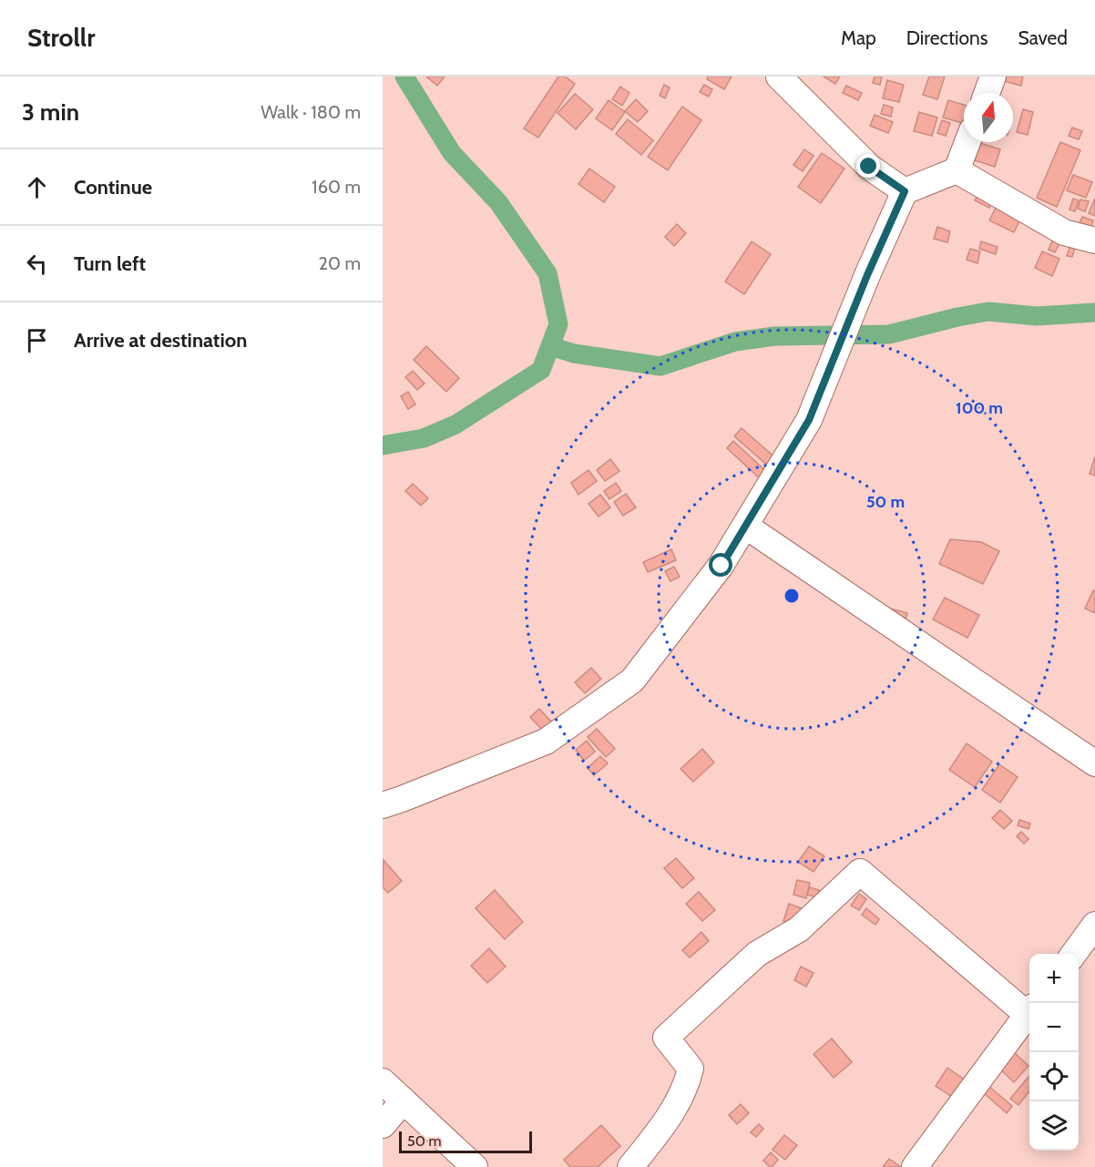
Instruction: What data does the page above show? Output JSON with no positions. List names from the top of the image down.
{
  "scale_bar": "50 m",
  "north": "top",
  "page": {
    "header": "Strollr",
    "nav": ["Map", "Directions", "Saved"],
    "heading": ["3 min", "Walk · 180 m"],
    "list": [
      ["Continue", "160 m"],
      ["Turn left", "20 m"],
      "Arrive at destination"
    ],
    "map_buttons": ["+", "−"],
    "scale": "50 m"
  },
  "rings": ["100 m", "50 m"]
}
